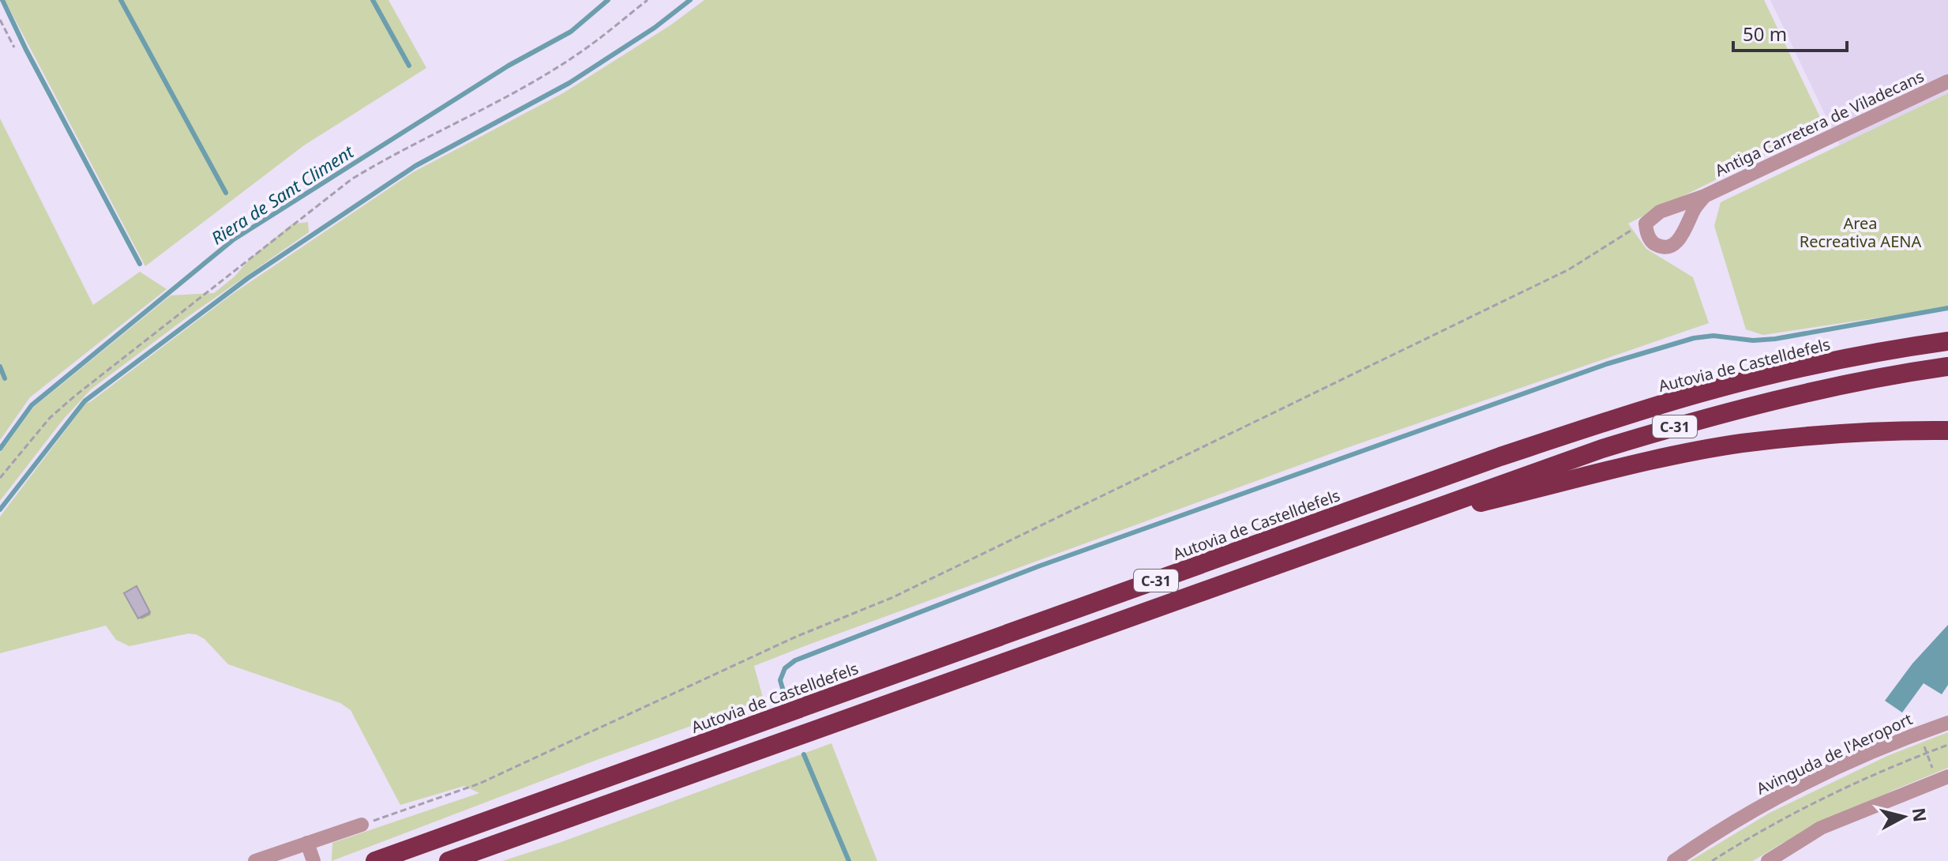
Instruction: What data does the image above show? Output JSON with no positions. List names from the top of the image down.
{
  "streets": {
    "highway": ["Autovia de Castelldefels", "C-31"],
    "street": ["Antiga Carretera de Viladecans", "Avinguda de l'Aeroport"]
  },
  "water": ["Riera de Sant Climent"],
  "parks": ["Area Recreativa AENA"],
  "scale_bar": "50 m",
  "north": "right"
}
